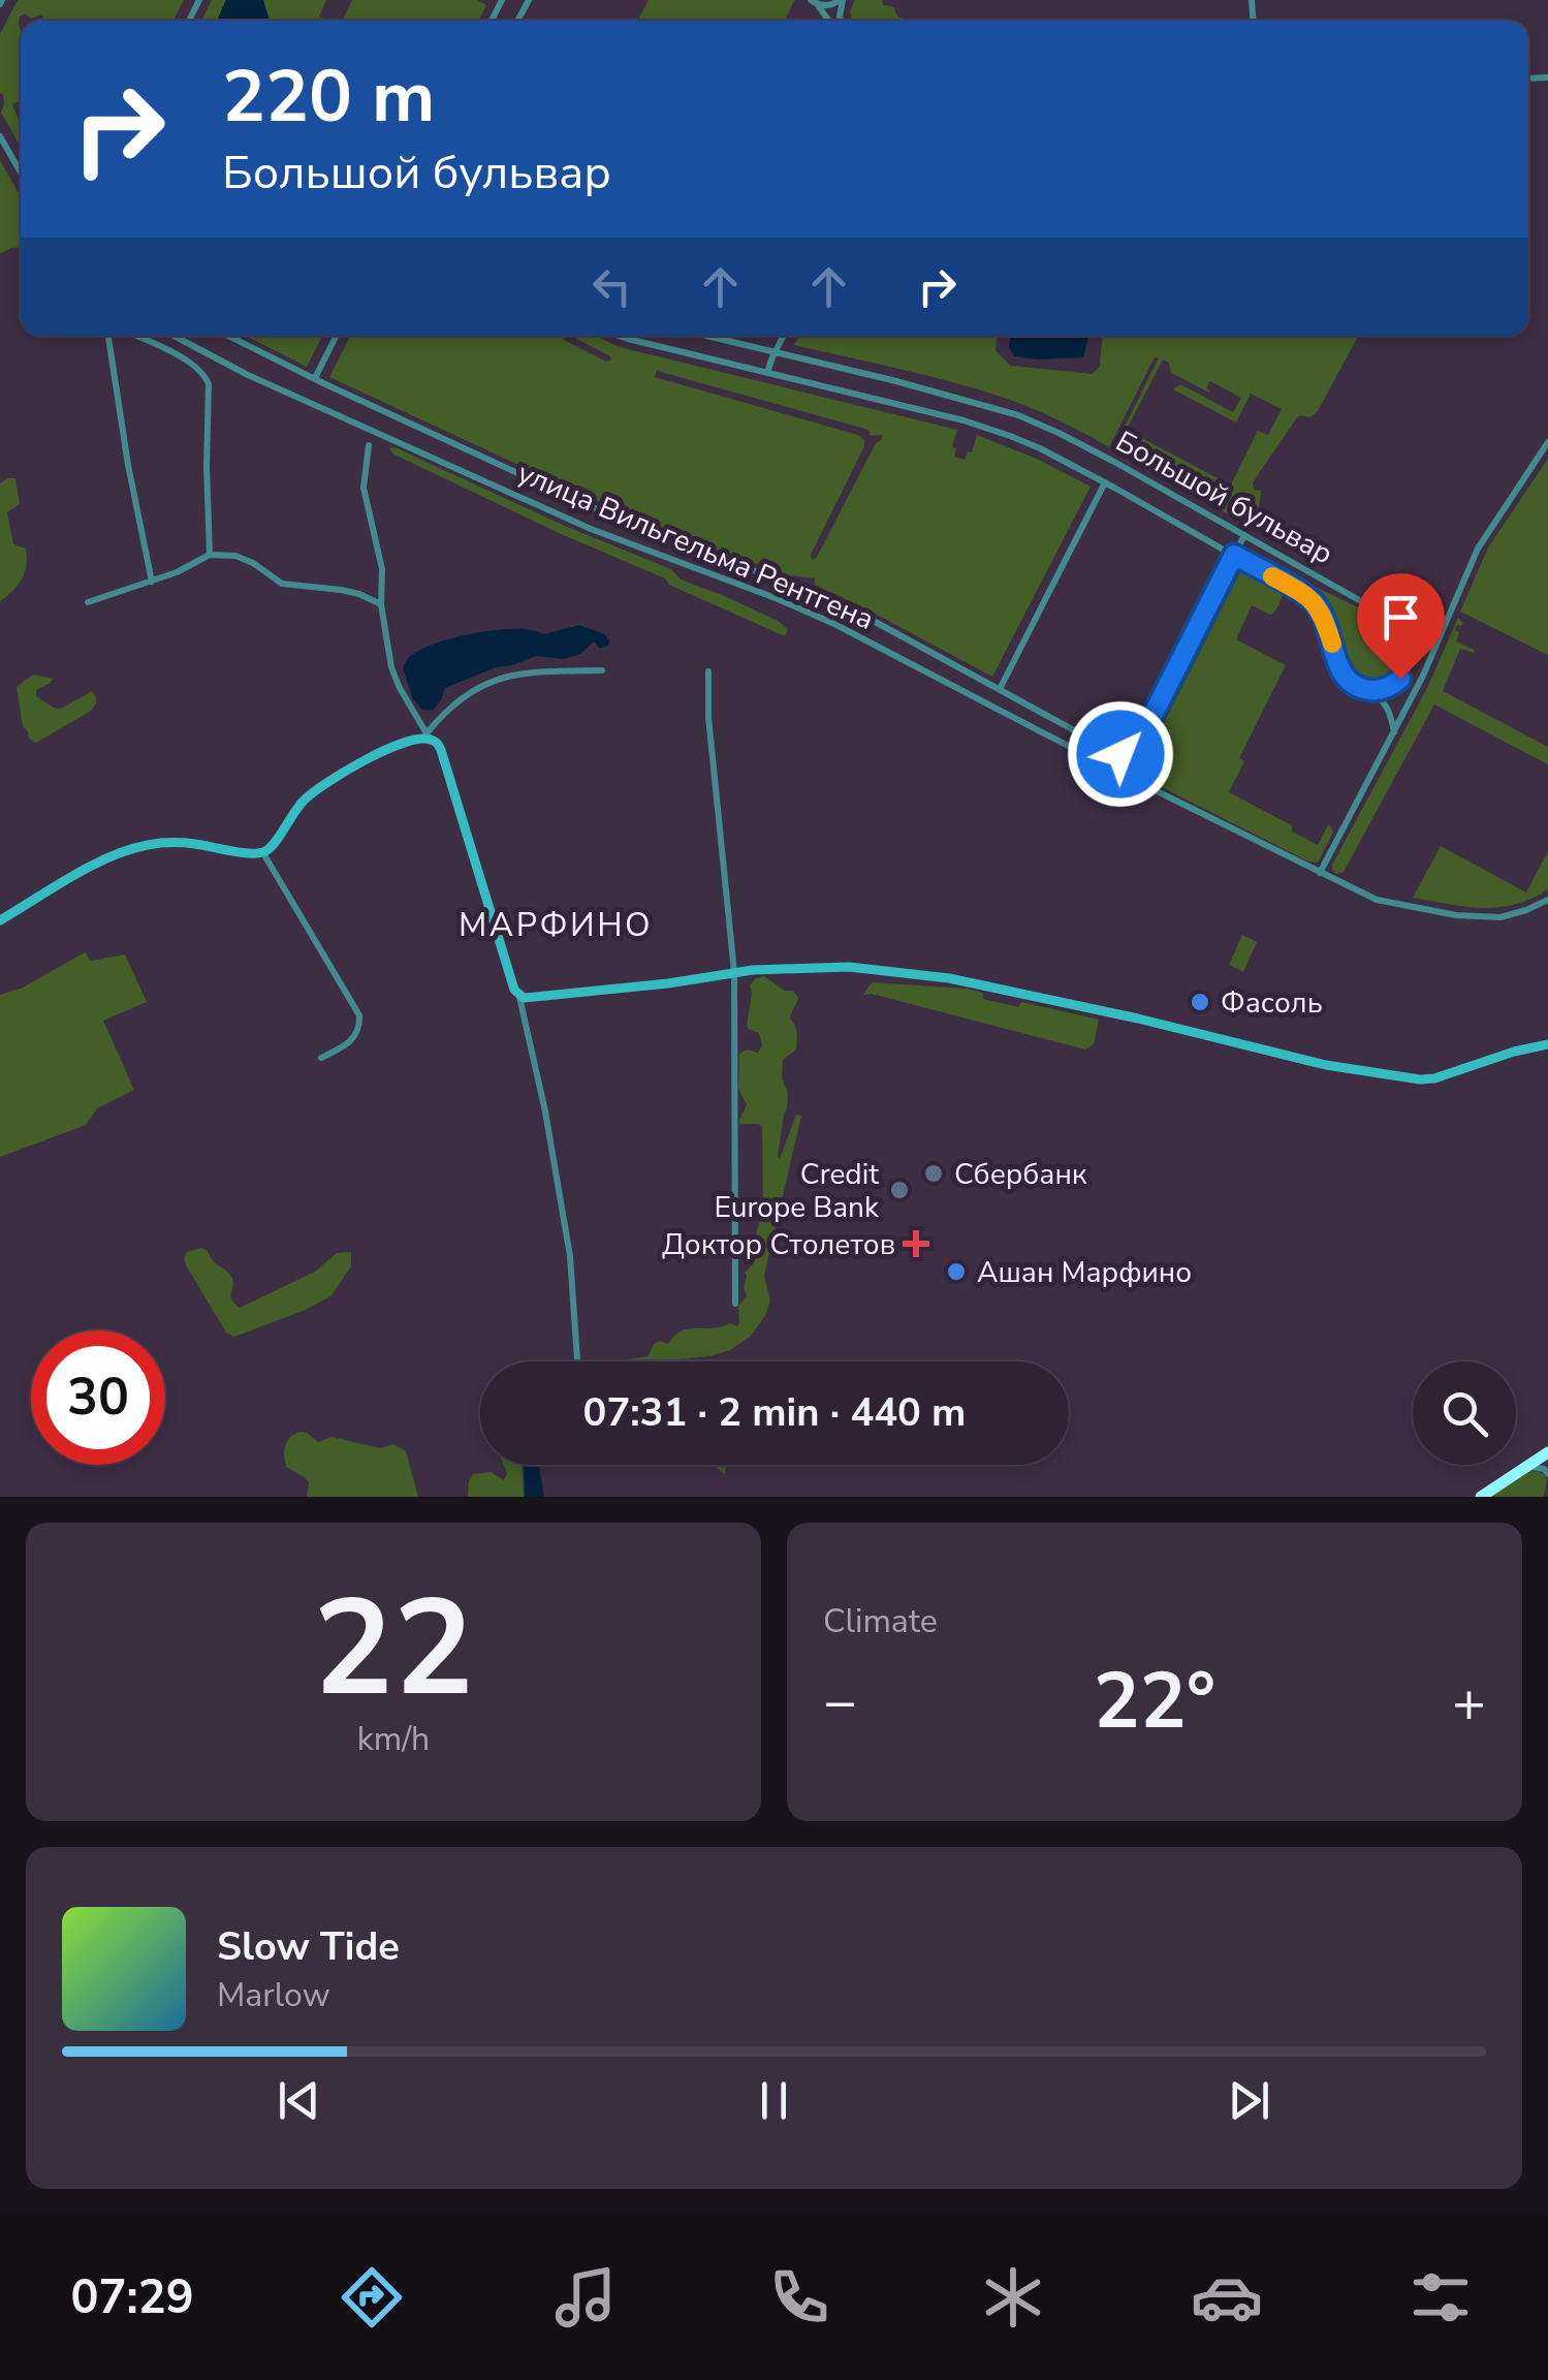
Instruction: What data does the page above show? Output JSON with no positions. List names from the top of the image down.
{
  "streets": {
    "street": ["Большой бульвар", "улица Вильгельма Рентгена"]
  },
  "crossings": [
    ["Большой бульвар", "улица Вильгельма Рентгена"]
  ],
  "districts": ["МАРФИНО"],
  "places": {
    "other": [
      "Фасоль",
      "Сбербанк",
      "Credit Europe Bank",
      "Ашан Марфино"
    ],
    "health": ["Доктор Столетов"]
  },
  "page": {
    "turn": ["220 m", "Большой бульвар"],
    "limit": "30",
    "trip": "07:31 · 2 min · 440 m",
    "tile": [
      ["22", "km/h"],
      "Climate"
    ],
    "heat": ["−", "22°", "+"],
    "song": ["Slow Tide", "Marlow"],
    "tabs": "07:29"
  }
}
